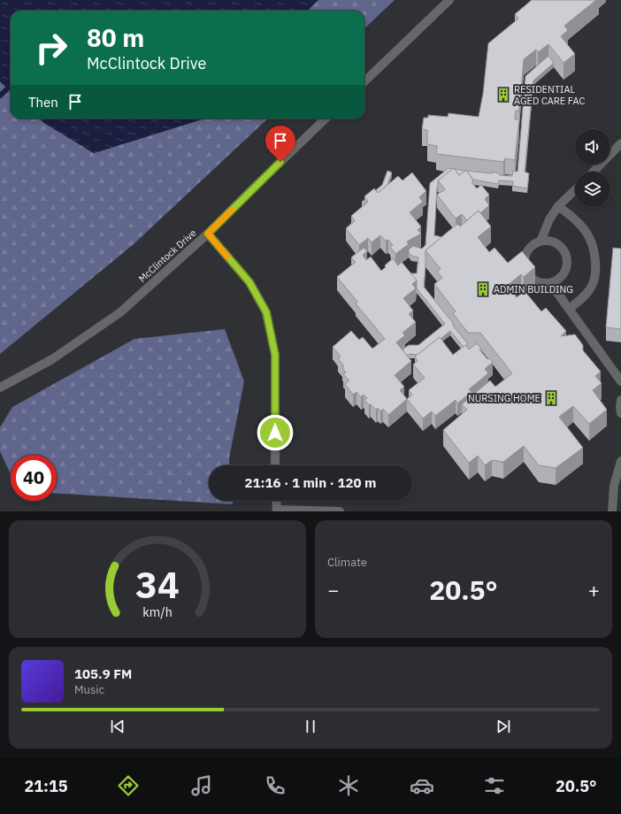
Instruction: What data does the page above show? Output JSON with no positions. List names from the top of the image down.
{
  "streets": {
    "street": ["McClintock Drive"]
  },
  "places": {
    "building": ["RESIDENTIAL AGED CARE FAC", "ADMIN BUILDING", "NURSING HOME"]
  },
  "page": {
    "turn": ["80 m", "McClintock Drive"],
    "then": "Then",
    "limit": "40",
    "trip": "21:16 · 1 min · 120 m",
    "tile": "Climate",
    "heat": ["−", "20.5°", "+"],
    "song": ["105.9 FM", "Music"],
    "tabs": ["21:15", "20.5°"],
    "gauge": ["34", "km/h"]
  }
}
